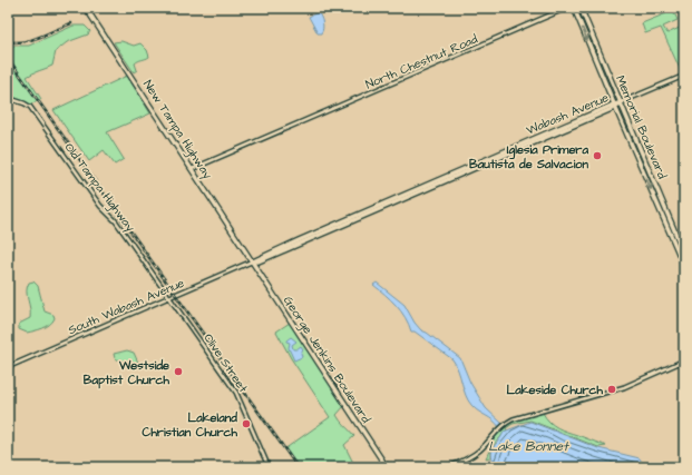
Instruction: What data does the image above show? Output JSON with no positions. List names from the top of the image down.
{
  "streets": {
    "main road": [
      "Wabash Avenue",
      "Memorial Boulevard",
      "New Tampa Highway",
      "George Jenkins Boulevard"
    ],
    "street": [
      "North Chestnut Road",
      "Old Tampa Highway",
      "South Wabash Avenue",
      "Olive Street"
    ]
  },
  "crossings": [
    ["North Chestnut Road", "New Tampa Highway"],
    ["Wabash Avenue", "Memorial Boulevard"],
    ["Wabash Avenue", "New Tampa Highway"],
    ["Wabash Avenue", "South Wabash Avenue"],
    ["Wabash Avenue", "George Jenkins Boulevard"],
    ["New Tampa Highway", "South Wabash Avenue"],
    ["New Tampa Highway", "George Jenkins Boulevard"],
    ["Old Tampa Highway", "South Wabash Avenue"],
    ["Old Tampa Highway", "Olive Street"],
    ["South Wabash Avenue", "George Jenkins Boulevard"],
    ["South Wabash Avenue", "Olive Street"]
  ],
  "water": ["Lake Bonnet"],
  "places": [
    "Iglesia Primera Bautista de Salvacion",
    "Westside Baptist Church",
    "Lakeside Church",
    "Lakeland Christian Church"
  ]
}
